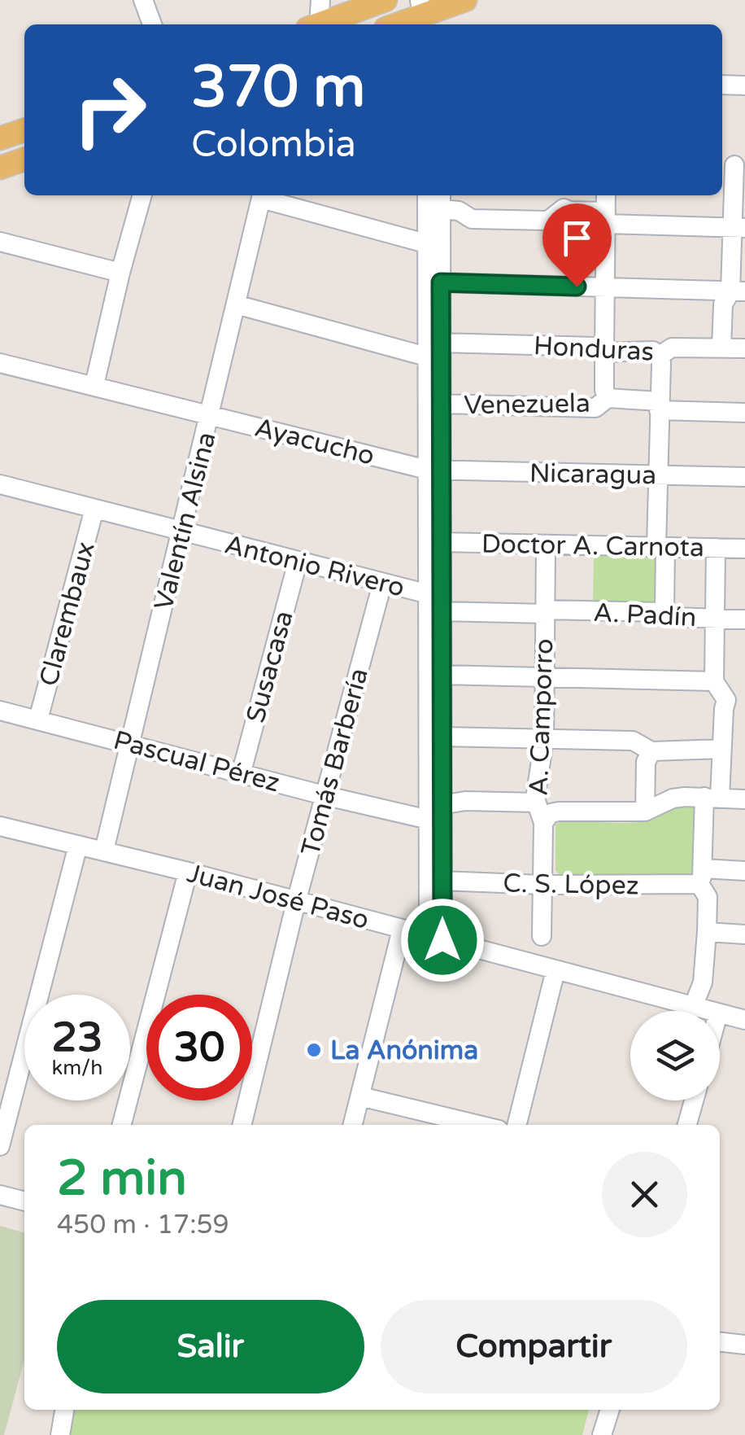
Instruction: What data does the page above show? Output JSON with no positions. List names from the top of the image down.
{
  "streets": {
    "street": [
      "Honduras",
      "Venezuela",
      "Ayacucho",
      "Nicaragua",
      "Valentín Alsina",
      "Doctor A. Carnota",
      "Antonio Rivero",
      "Clarembaux",
      "A. Padín",
      "Susacasa",
      "A. Camporro",
      "Pascual Pérez",
      "Tomás Barbería",
      "C. S. López",
      "Juan José Paso"
    ]
  },
  "crossings": [
    ["Ayacucho", "Nicaragua"],
    ["Ayacucho", "Valentín Alsina"],
    ["Valentín Alsina", "Antonio Rivero"],
    ["Valentín Alsina", "Pascual Pérez"],
    ["Valentín Alsina", "Juan José Paso"],
    ["Doctor A. Carnota", "A. Camporro"],
    ["Antonio Rivero", "Clarembaux"],
    ["Antonio Rivero", "A. Padín"],
    ["Antonio Rivero", "Susacasa"],
    ["Antonio Rivero", "Tomás Barbería"],
    ["Clarembaux", "Pascual Pérez"],
    ["A. Padín", "A. Camporro"],
    ["Susacasa", "Pascual Pérez"],
    ["A. Camporro", "Pascual Pérez"],
    ["A. Camporro", "C. S. López"],
    ["Pascual Pérez", "Tomás Barbería"],
    ["Tomás Barbería", "Juan José Paso"]
  ],
  "places": ["La Anónima"],
  "page": {
    "turn": ["370 m", "Colombia"],
    "speed": "23 km/h",
    "limit": "30",
    "heading": ["2 min", "450 m · 17:59"],
    "buttons": ["Salir", "Compartir"]
  }
}
